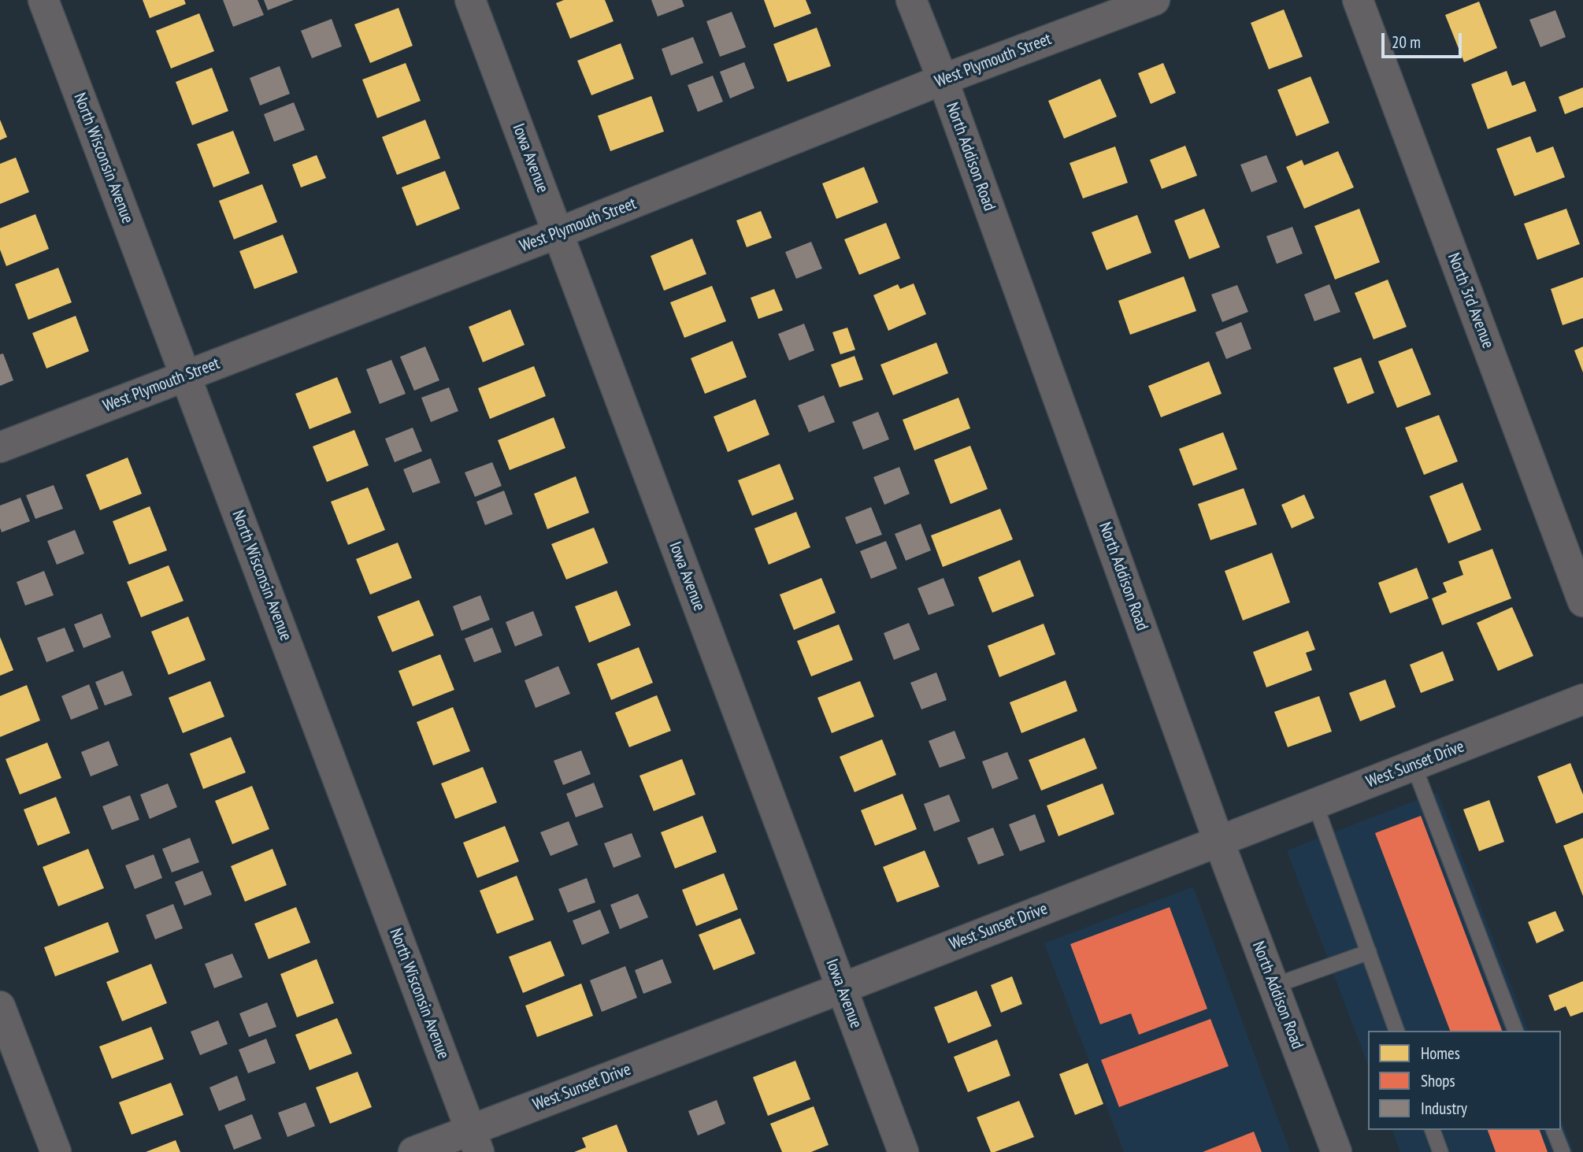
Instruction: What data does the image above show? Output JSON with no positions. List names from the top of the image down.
{
  "streets": {
    "street": [
      "West Plymouth Street",
      "North Addison Road",
      "North Wisconsin Avenue",
      "Iowa Avenue",
      "North 3rd Avenue",
      "West Sunset Drive"
    ]
  },
  "crossings": [
    ["West Plymouth Street", "North Addison Road"],
    ["West Plymouth Street", "North Wisconsin Avenue"],
    ["West Plymouth Street", "Iowa Avenue"],
    ["North Addison Road", "West Sunset Drive"],
    ["North Wisconsin Avenue", "West Sunset Drive"],
    ["Iowa Avenue", "West Sunset Drive"]
  ],
  "legend": ["Homes", "Shops", "Industry"],
  "scale_bar": "20 m"
}
